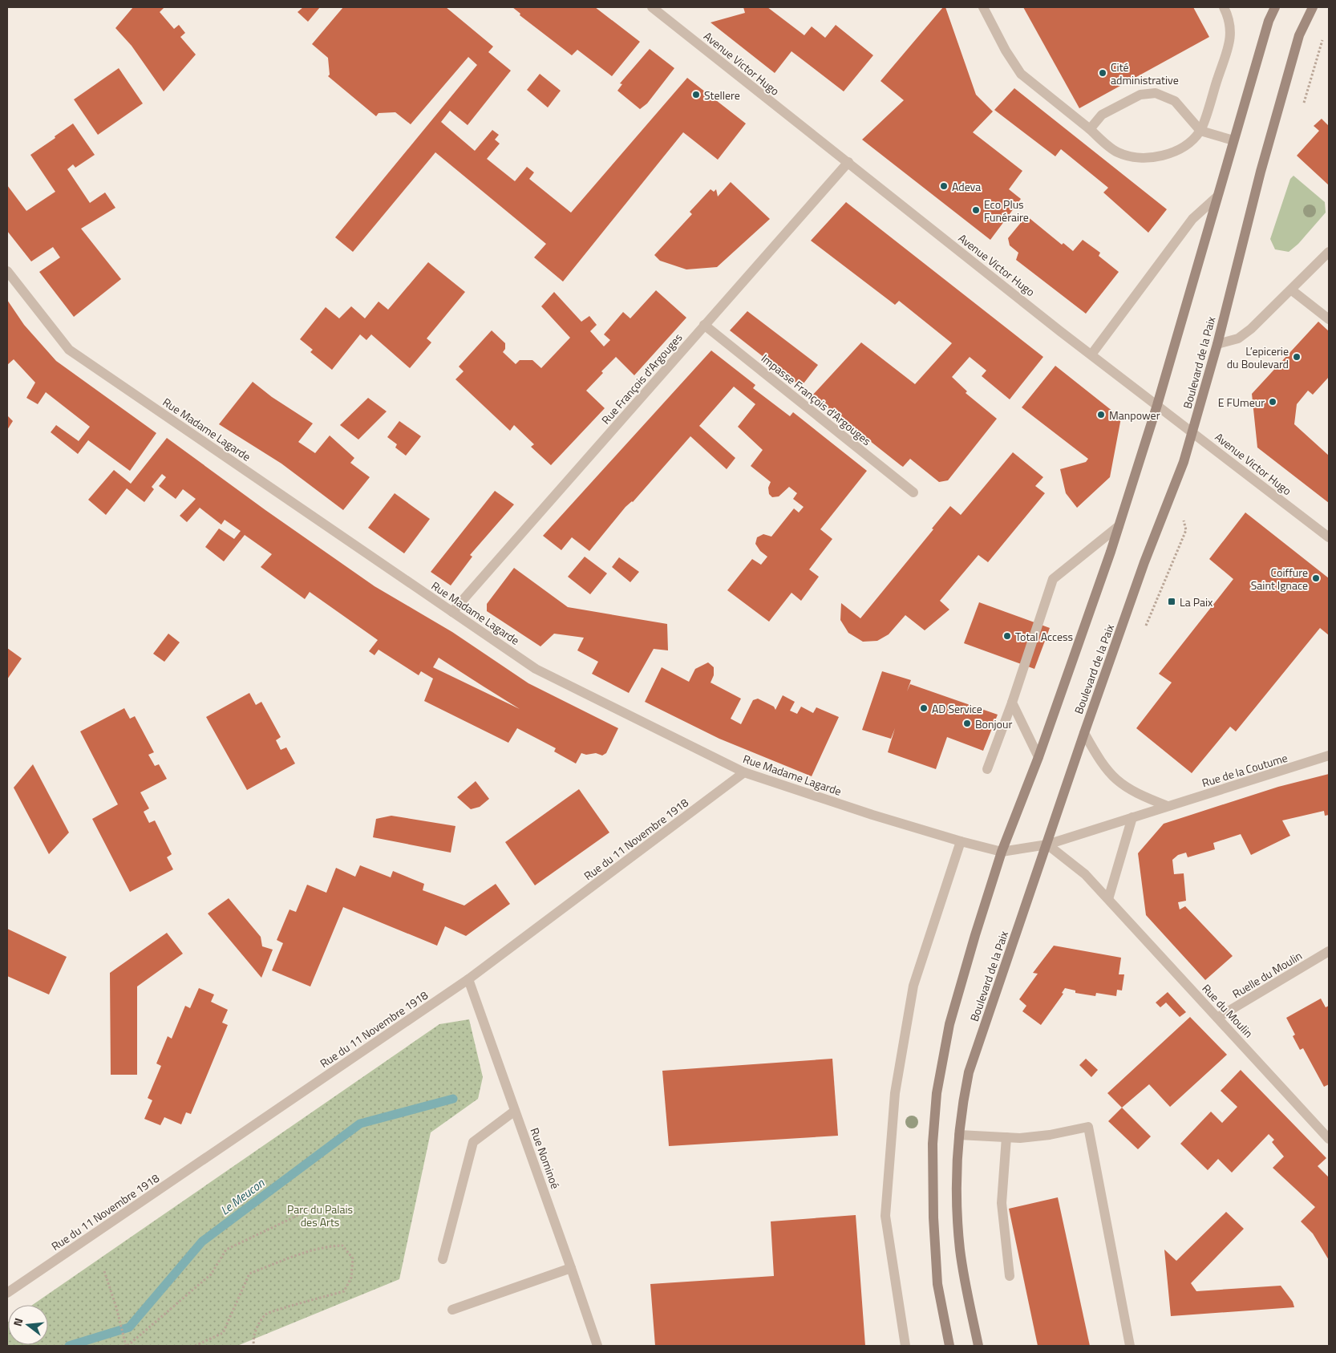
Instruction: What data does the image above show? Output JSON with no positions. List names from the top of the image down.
{
  "streets": {
    "main road": ["Boulevard de la Paix"],
    "street": [
      "Avenue Victor Hugo",
      "Rue François d'Argouges",
      "Impasse François d'Argouges",
      "Rue Madame Lagarde",
      "Rue de la Coutume",
      "Rue du 11 Novembre 1918",
      "Ruelle du Moulin",
      "Rue du Moulin",
      "Rue Nominoé"
    ]
  },
  "crossings": [
    ["Avenue Victor Hugo", "Boulevard de la Paix"],
    ["Avenue Victor Hugo", "Rue François d'Argouges"],
    ["Boulevard de la Paix", "Rue Madame Lagarde"],
    ["Boulevard de la Paix", "Rue de la Coutume"],
    ["Boulevard de la Paix", "Rue du Moulin"],
    ["Rue François d'Argouges", "Impasse François d'Argouges"],
    ["Rue François d'Argouges", "Rue Madame Lagarde"],
    ["Rue Madame Lagarde", "Rue de la Coutume"],
    ["Rue Madame Lagarde", "Rue du 11 Novembre 1918"],
    ["Rue de la Coutume", "Rue du Moulin"],
    ["Rue du 11 Novembre 1918", "Rue Nominoé"],
    ["Ruelle du Moulin", "Rue du Moulin"]
  ],
  "water": ["Le Meucon"],
  "parks": ["Parc du Palais des Arts"],
  "places": {
    "other": [
      "Cité administrative",
      "Stellere",
      "Adeva",
      "Eco Plus Funéraire",
      "L’epicerie du Boulevard",
      "E FUmeur",
      "Manpower",
      "Coiffure Saint Ignace",
      "Total Access",
      "AD Service",
      "Bonjour"
    ],
    "transit": ["La Paix"]
  },
  "north": "left"
}
